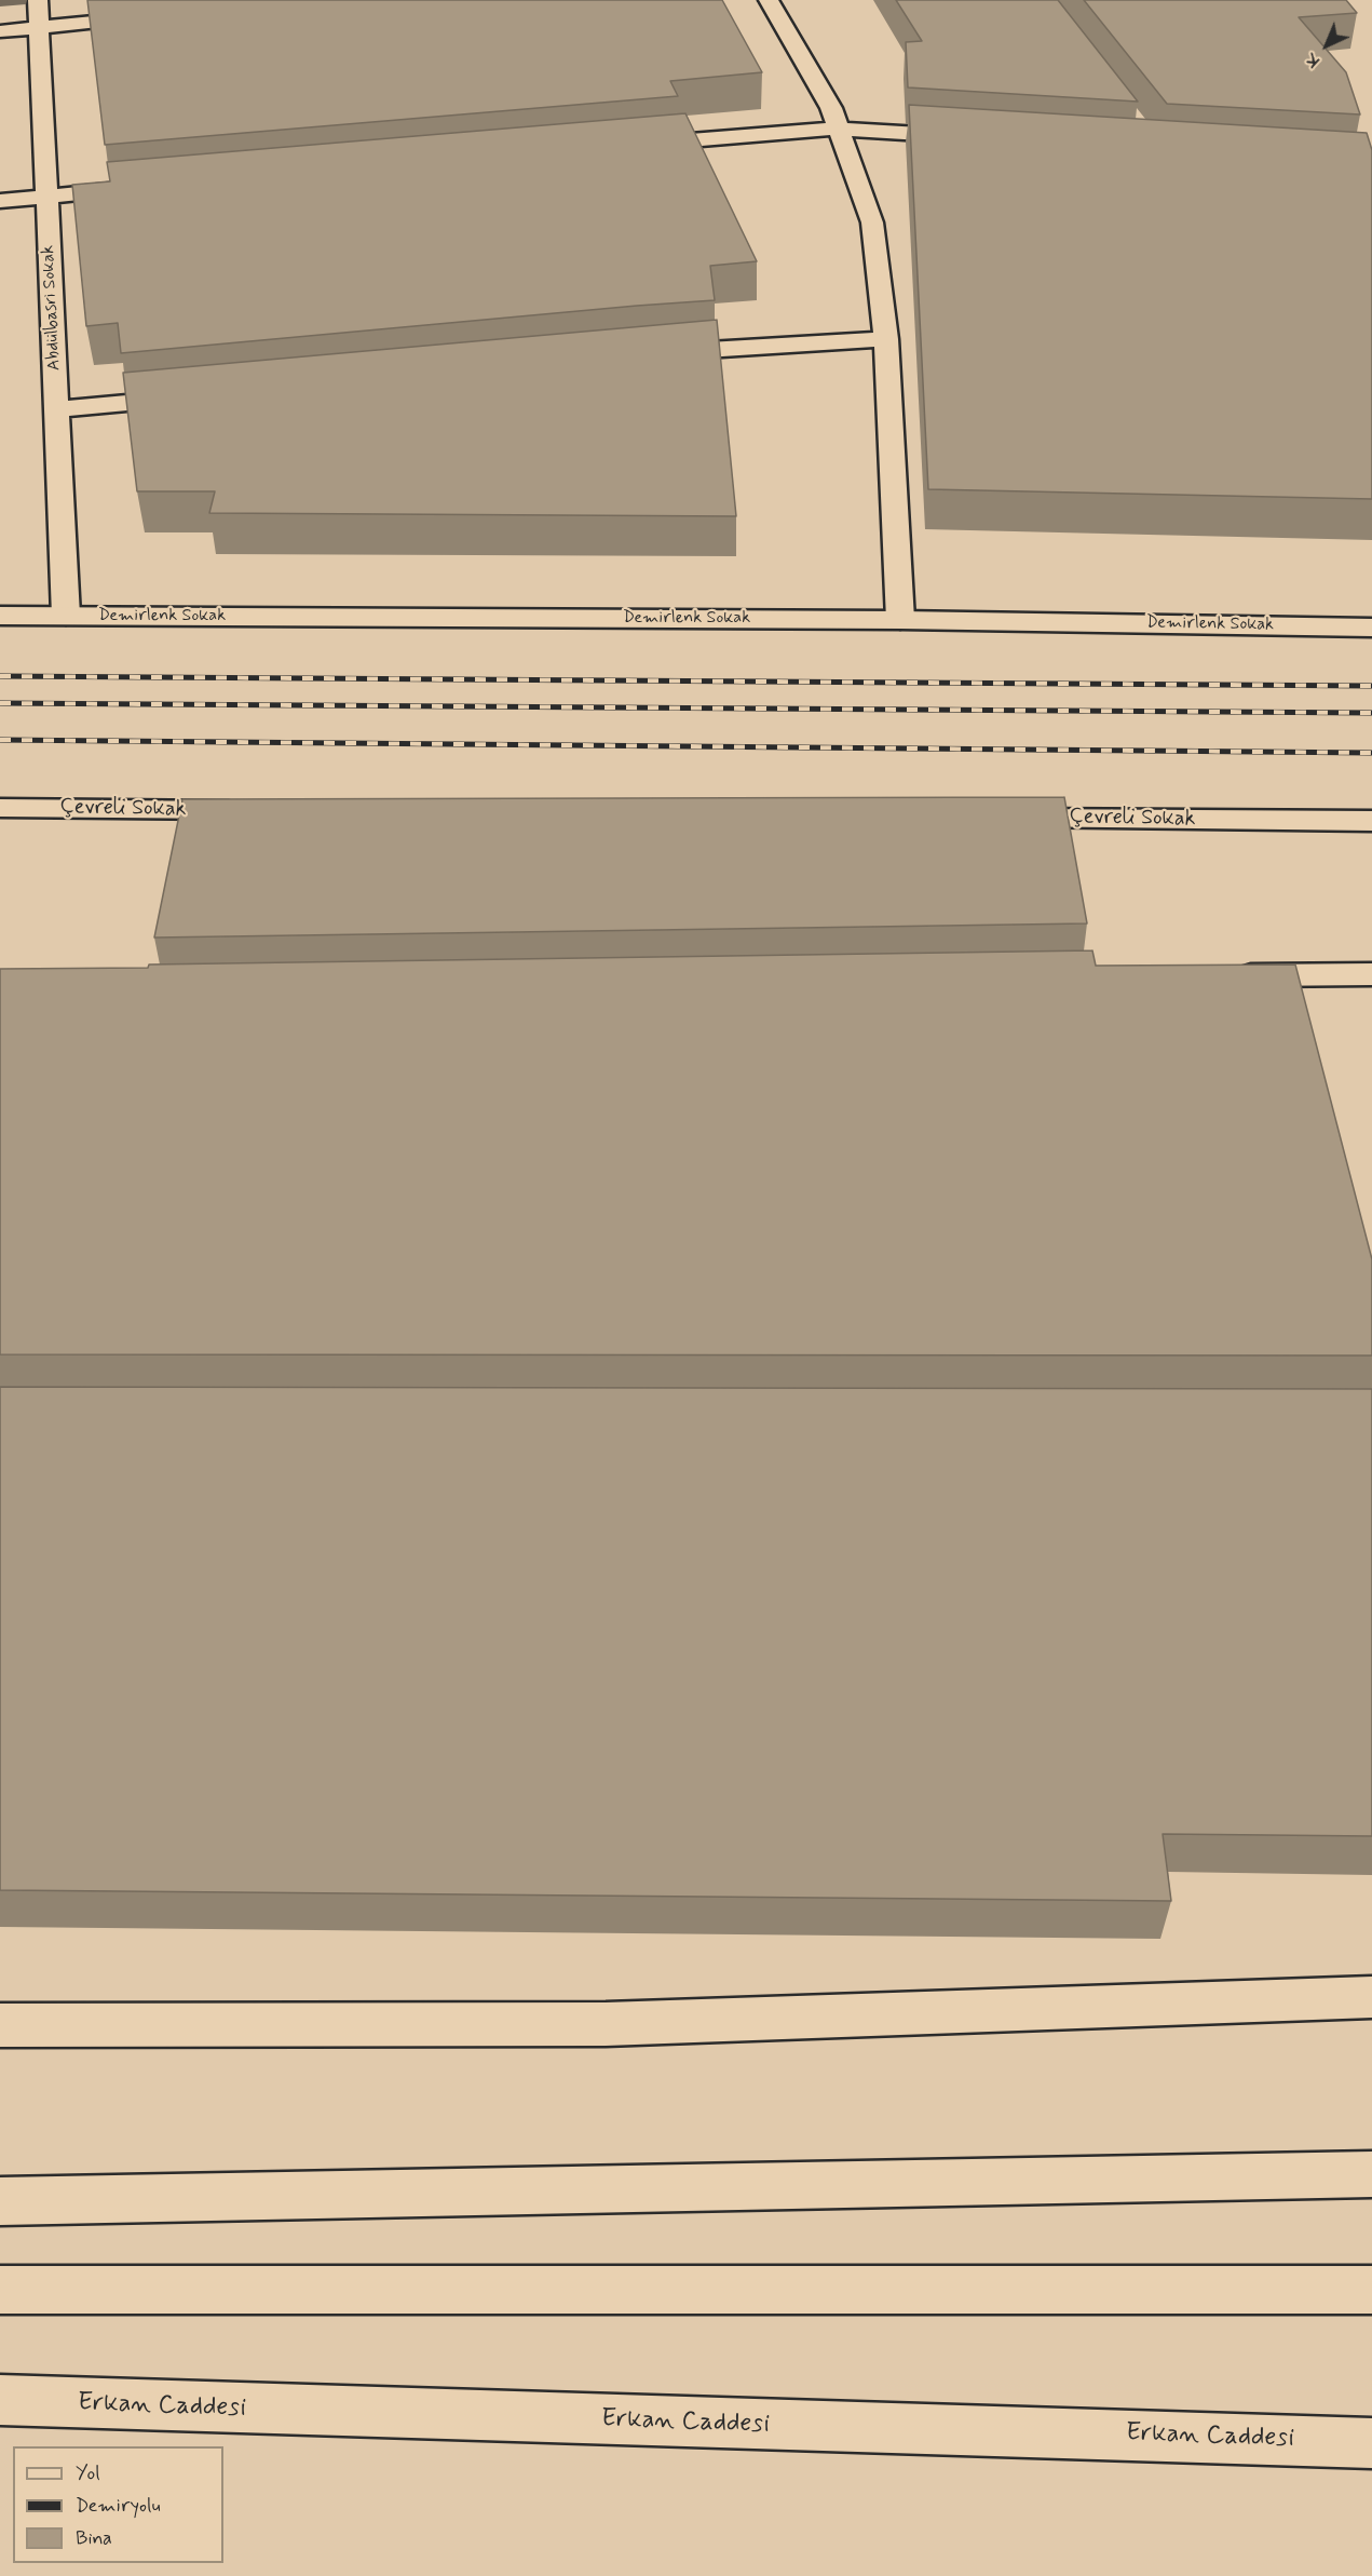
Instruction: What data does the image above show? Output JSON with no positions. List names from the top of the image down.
{
  "streets": {
    "street": [
      "Abdülbasri Sokak",
      "Demirlenk Sokak",
      "Çevreli Sokak",
      "Erkan Caddesi"
    ]
  },
  "crossings": [
    ["Abdülbasri Sokak", "Demirlenk Sokak"]
  ],
  "legend": ["Yol", "Demiryolu", "Bina"],
  "north": "bottom left"
}
